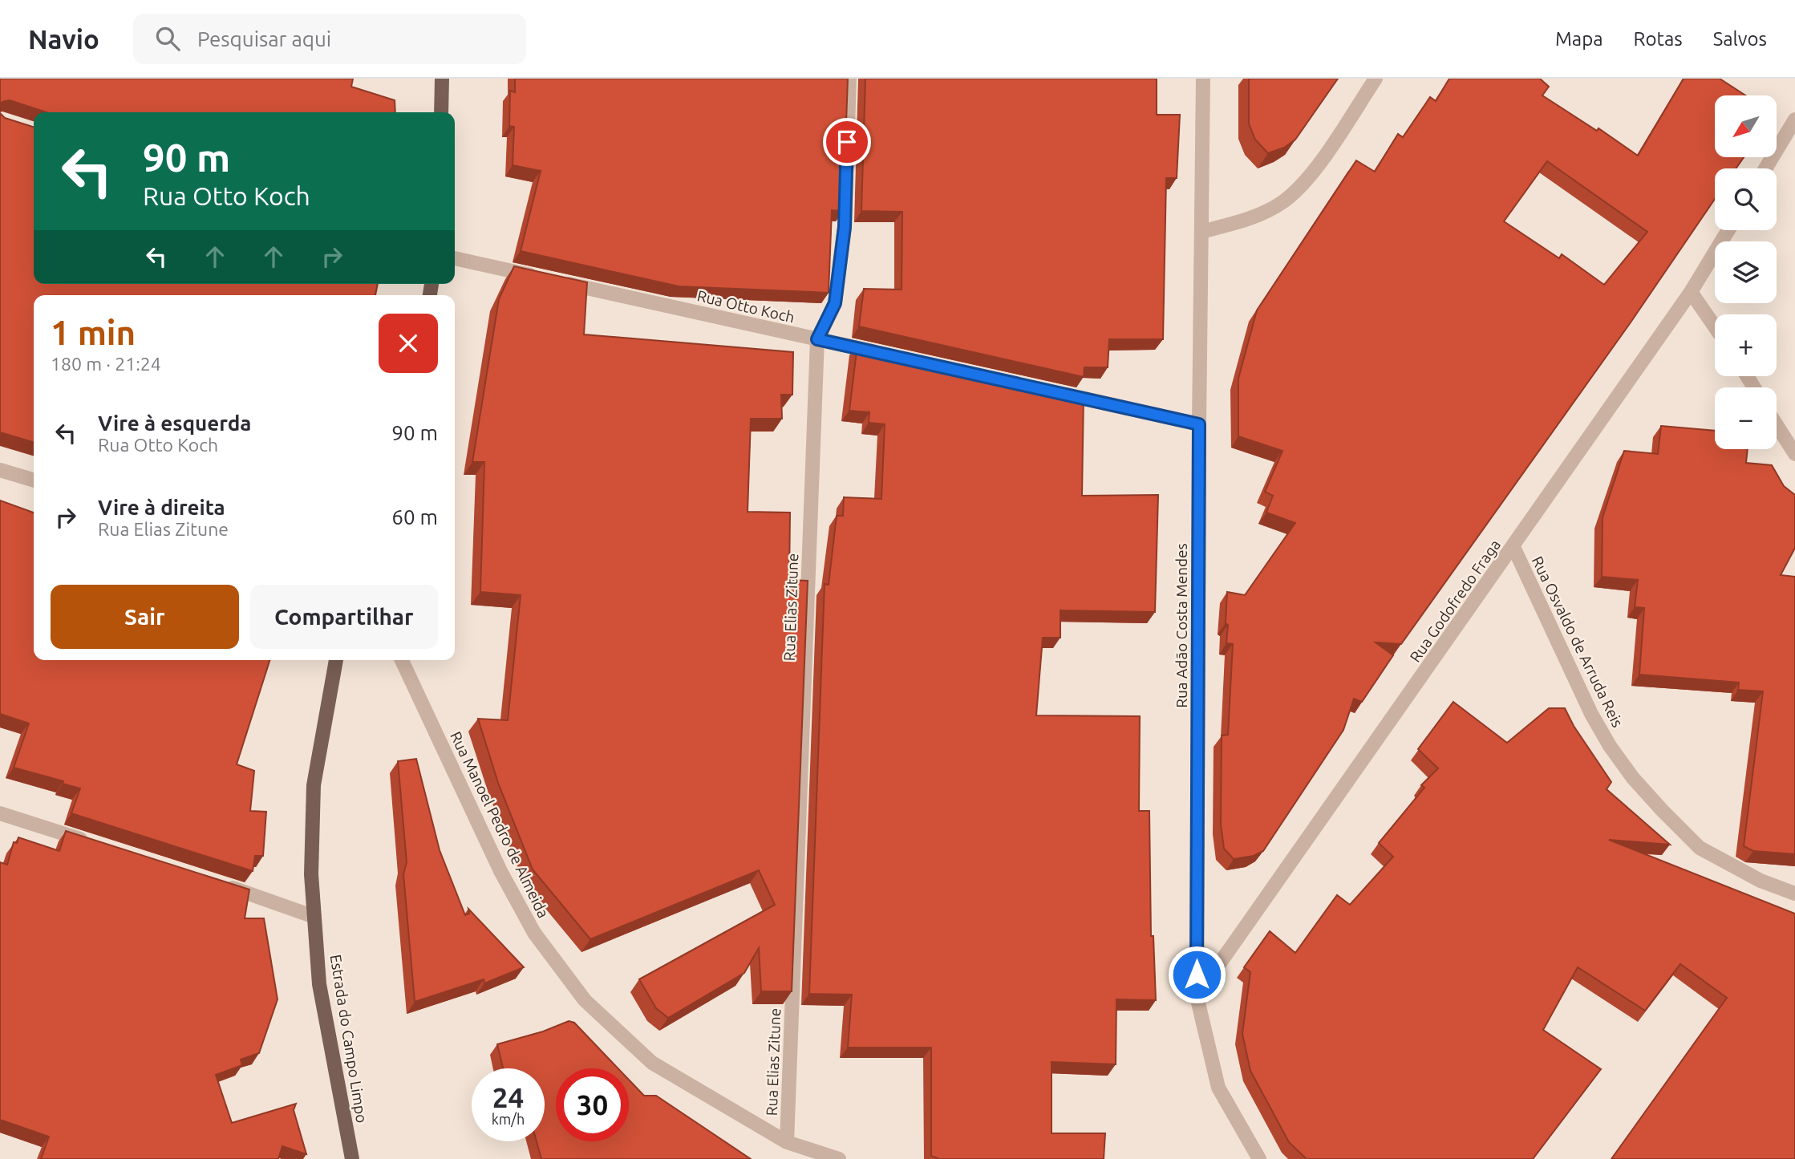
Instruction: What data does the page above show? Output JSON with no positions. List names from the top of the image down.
{
  "streets": {
    "main road": ["Estrada do Campo Limpo"],
    "street": [
      "Rua Otto Koch",
      "Rua Godofredo Fraga",
      "Rua Elias Zitune",
      "Rua Adão Costa Mendes",
      "Rua Osvaldo de Arruda Reis",
      "Rua Manoel Pedro de Almeida"
    ]
  },
  "crossings": [
    ["Rua Otto Koch", "Rua Elias Zitune"],
    ["Rua Godofredo Fraga", "Rua Adão Costa Mendes"],
    ["Rua Godofredo Fraga", "Rua Osvaldo de Arruda Reis"],
    ["Rua Elias Zitune", "Rua Manoel Pedro de Almeida"]
  ],
  "north": "bottom left",
  "page": {
    "header": "Navio",
    "search": "Pesquisar aqui",
    "nav": ["Mapa", "Rotas", "Salvos"],
    "map_buttons": ["+", "−"],
    "turn": ["90 m", "Rua Otto Koch"],
    "heading": ["1 min", "180 m · 21:24"],
    "list": [
      {
        "name": "Vire à esquerda",
        "note": "Rua Otto Koch",
        "value": "90 m"
      },
      {
        "name": "Vire à direita",
        "note": "Rua Elias Zitune",
        "value": "60 m"
      }
    ],
    "buttons": ["Sair", "Compartilhar"],
    "speed": "24 km/h",
    "limit": "30"
  }
}
